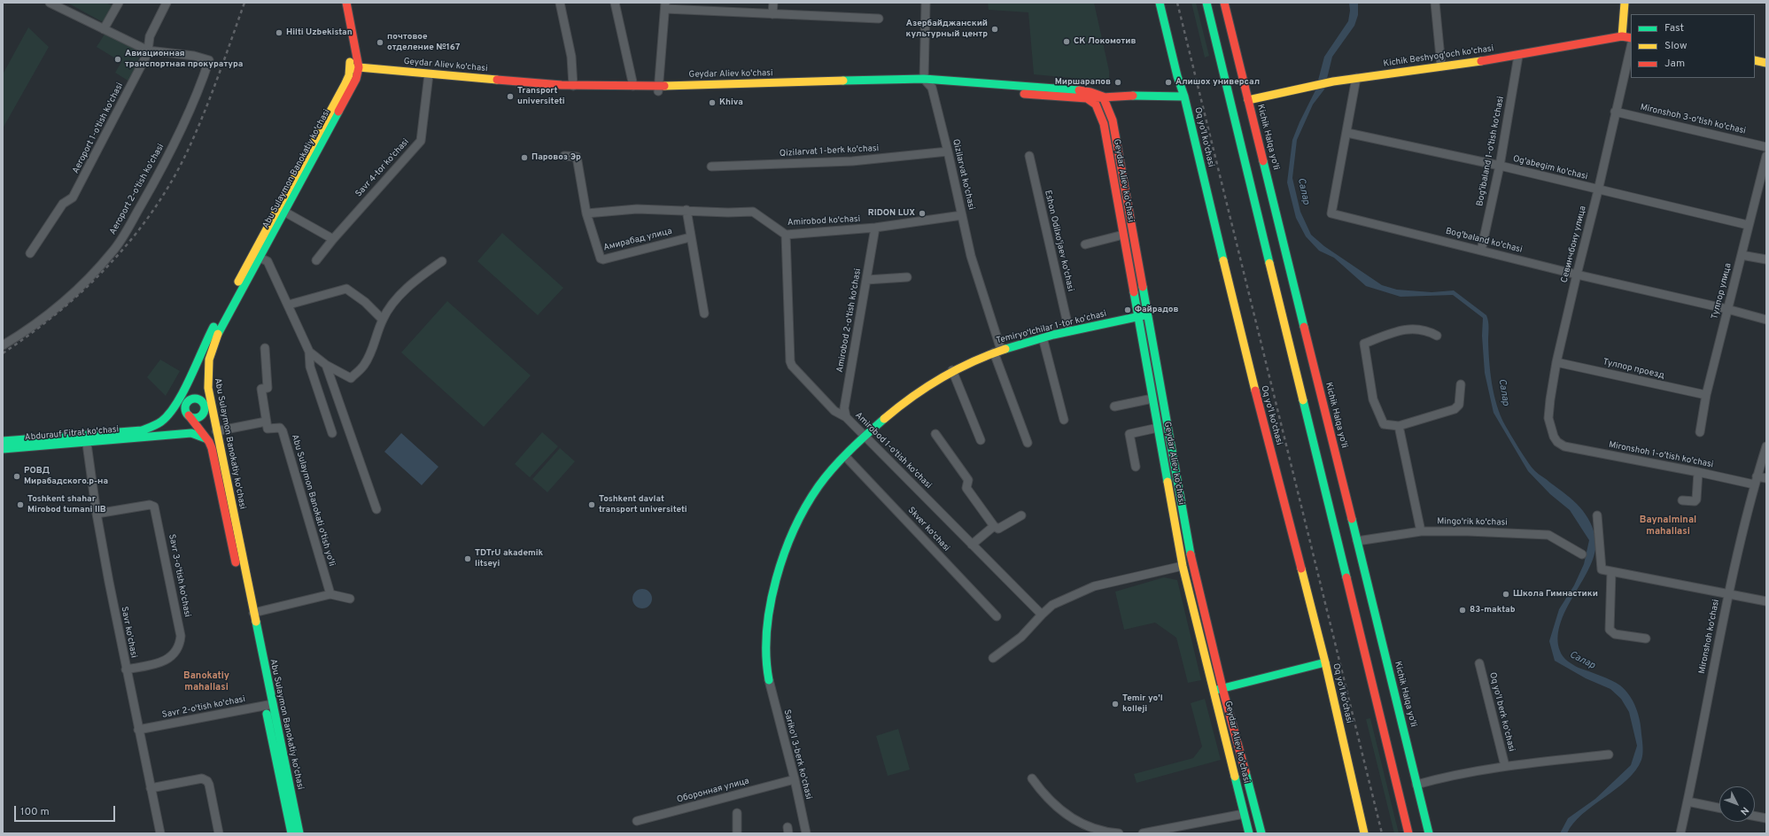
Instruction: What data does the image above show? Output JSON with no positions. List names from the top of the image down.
{
  "streets": {
    "main road": [
      "Kichik Beshyog'och ko'chasi",
      "Geydar Aliev ko'chasi",
      "Oq yo'l ko'chasi",
      "Kichik Halqa yo'li",
      "Abu Sulaymon Banokatiy ko'chasi",
      "Temiryo‘lchilar 1-tor koʻchasi",
      "Abdurauf Fitrat ko'chasi"
    ],
    "street": [
      "Mironshoh 3-o'tish ko'chasi",
      "Aeroport 1-o'tish ko'chasi",
      "Qizilarvat 1-berk ko'chasi",
      "Bog'ibaland 1-o'tish ko'chasi",
      "Savr 4-tor ko'chasi",
      "Og'abegim ko'chasi",
      "Qizilarvat ko'chasi",
      "Aeroport 2-o'tish ko'chasi",
      "Amirobod ko'chasi",
      "Амирабад улица",
      "Eshon Odilxo'jaev ko'chasi",
      "Bog'baland ko'chasi",
      "Севинчбону улица",
      "Тулпор улица",
      "Amirobod 2-o'tish ko'chasi",
      "Тулпор проезд",
      "Amirobod 1-o'tish ko'chasi",
      "Mironshoh 1-o'tish ko'chasi",
      "Abu Sulaymon Banokati o'tish yo'li",
      "Mingo'rik ko'chasi",
      "Skver ko'chasi",
      "Savr 3-o'tish ko'chasi",
      "Savr ko'chasi",
      "Mironshoh ko'chasi",
      "Savr 2-o'tish ko'chasi",
      "Oq yo'l berk ko'chasi",
      "Sariko'l 3-berk ko'chasi",
      "Оборонная улица"
    ]
  },
  "crossings": [
    ["Kichik Beshyog'och ko'chasi", "Kichik Halqa yo'li"],
    ["Kichik Beshyog'och ko'chasi", "Bog'ibaland 1-o'tish ko'chasi"],
    ["Kichik Beshyog'och ko'chasi", "Bog'baland ko'chasi"],
    ["Geydar Aliev ko'chasi", "Oq yo'l ko'chasi"],
    ["Geydar Aliev ko'chasi", "Savr 4-tor ko'chasi"],
    ["Geydar Aliev ko'chasi", "Abu Sulaymon Banokatiy ko'chasi"],
    ["Geydar Aliev ko'chasi", "Qizilarvat ko'chasi"],
    ["Geydar Aliev ko'chasi", "Temiryo‘lchilar 1-tor koʻchasi"],
    ["Mironshoh 3-o'tish ko'chasi", "Севинчбону улица"],
    ["Aeroport 1-o'tish ko'chasi", "Aeroport 2-o'tish ko'chasi"],
    ["Kichik Halqa yo'li", "Mingo'rik ko'chasi"],
    ["Kichik Halqa yo'li", "Oq yo'l berk ko'chasi"],
    ["Qizilarvat 1-berk ko'chasi", "Qizilarvat ko'chasi"],
    ["Bog'ibaland 1-o'tish ko'chasi", "Og'abegim ko'chasi"],
    ["Bog'ibaland 1-o'tish ko'chasi", "Bog'baland ko'chasi"],
    ["Og'abegim ko'chasi", "Bog'baland ko'chasi"],
    ["Og'abegim ko'chasi", "Севинчбону улица"],
    ["Og'abegim ko'chasi", "Тулпор улица"],
    ["Abu Sulaymon Banokatiy ko'chasi", "Abdurauf Fitrat ko'chasi"],
    ["Abu Sulaymon Banokatiy ko'chasi", "Savr 2-o'tish ko'chasi"],
    ["Qizilarvat ko'chasi", "Amirobod ko'chasi"],
    ["Qizilarvat ko'chasi", "Temiryo‘lchilar 1-tor koʻchasi"],
    ["Amirobod ko'chasi", "Амирабад улица"],
    ["Amirobod ko'chasi", "Amirobod 2-o'tish ko'chasi"],
    ["Amirobod ko'chasi", "Amirobod 1-o'tish ko'chasi"],
    ["Eshon Odilxo'jaev ko'chasi", "Temiryo‘lchilar 1-tor koʻchasi"],
    ["Bog'baland ko'chasi", "Севинчбону улица"],
    ["Bog'baland ko'chasi", "Тулпор улица"],
    ["Севинчбону улица", "Тулпор проезд"],
    ["Севинчбону улица", "Mironshoh 1-o'tish ko'chasi"],
    ["Тулпор улица", "Тулпор проезд"],
    ["Amirobod 2-o'tish ko'chasi", "Amirobod 1-o'tish ko'chasi"],
    ["Temiryo‘lchilar 1-tor koʻchasi", "Amirobod 1-o'tish ko'chasi"],
    ["Temiryo‘lchilar 1-tor koʻchasi", "Skver ko'chasi"],
    ["Temiryo‘lchilar 1-tor koʻchasi", "Sariko'l 3-berk ko'chasi"],
    ["Abdurauf Fitrat ko'chasi", "Savr ko'chasi"],
    ["Mironshoh 1-o'tish ko'chasi", "Mironshoh ko'chasi"],
    ["Savr 3-o'tish ko'chasi", "Savr ko'chasi"],
    ["Savr ko'chasi", "Savr 2-o'tish ko'chasi"],
    ["Sariko'l 3-berk ko'chasi", "Оборонная улица"]
  ],
  "districts": ["Baynalminal mahallasi", "Banokatiy mahallasi"],
  "water": ["Салар"],
  "places": [
    "Азербайджанский культурный центр",
    "Hilti Uzbekistan",
    "СК Локомотив",
    "почтовое отделение №167",
    "Авиационная транспортная прокуратура",
    "Миршарапов",
    "Алишох универсал",
    "Transport universiteti",
    "Khiva",
    "Паровоз Эр",
    "RIDON LUX",
    "Файрадов",
    "РОВД Мирабадского.р-на",
    "Toshkent shahar Mirobod tumani IIB",
    "Toshkent davlat transport universiteti",
    "TDTrU akademik litseyi",
    "Школа Гимнастики",
    "83-maktab",
    "Temir yo'l kolleji"
  ],
  "legend": ["Fast", "Slow", "Jam"],
  "scale_bar": "100 m",
  "north": "bottom right"
}
